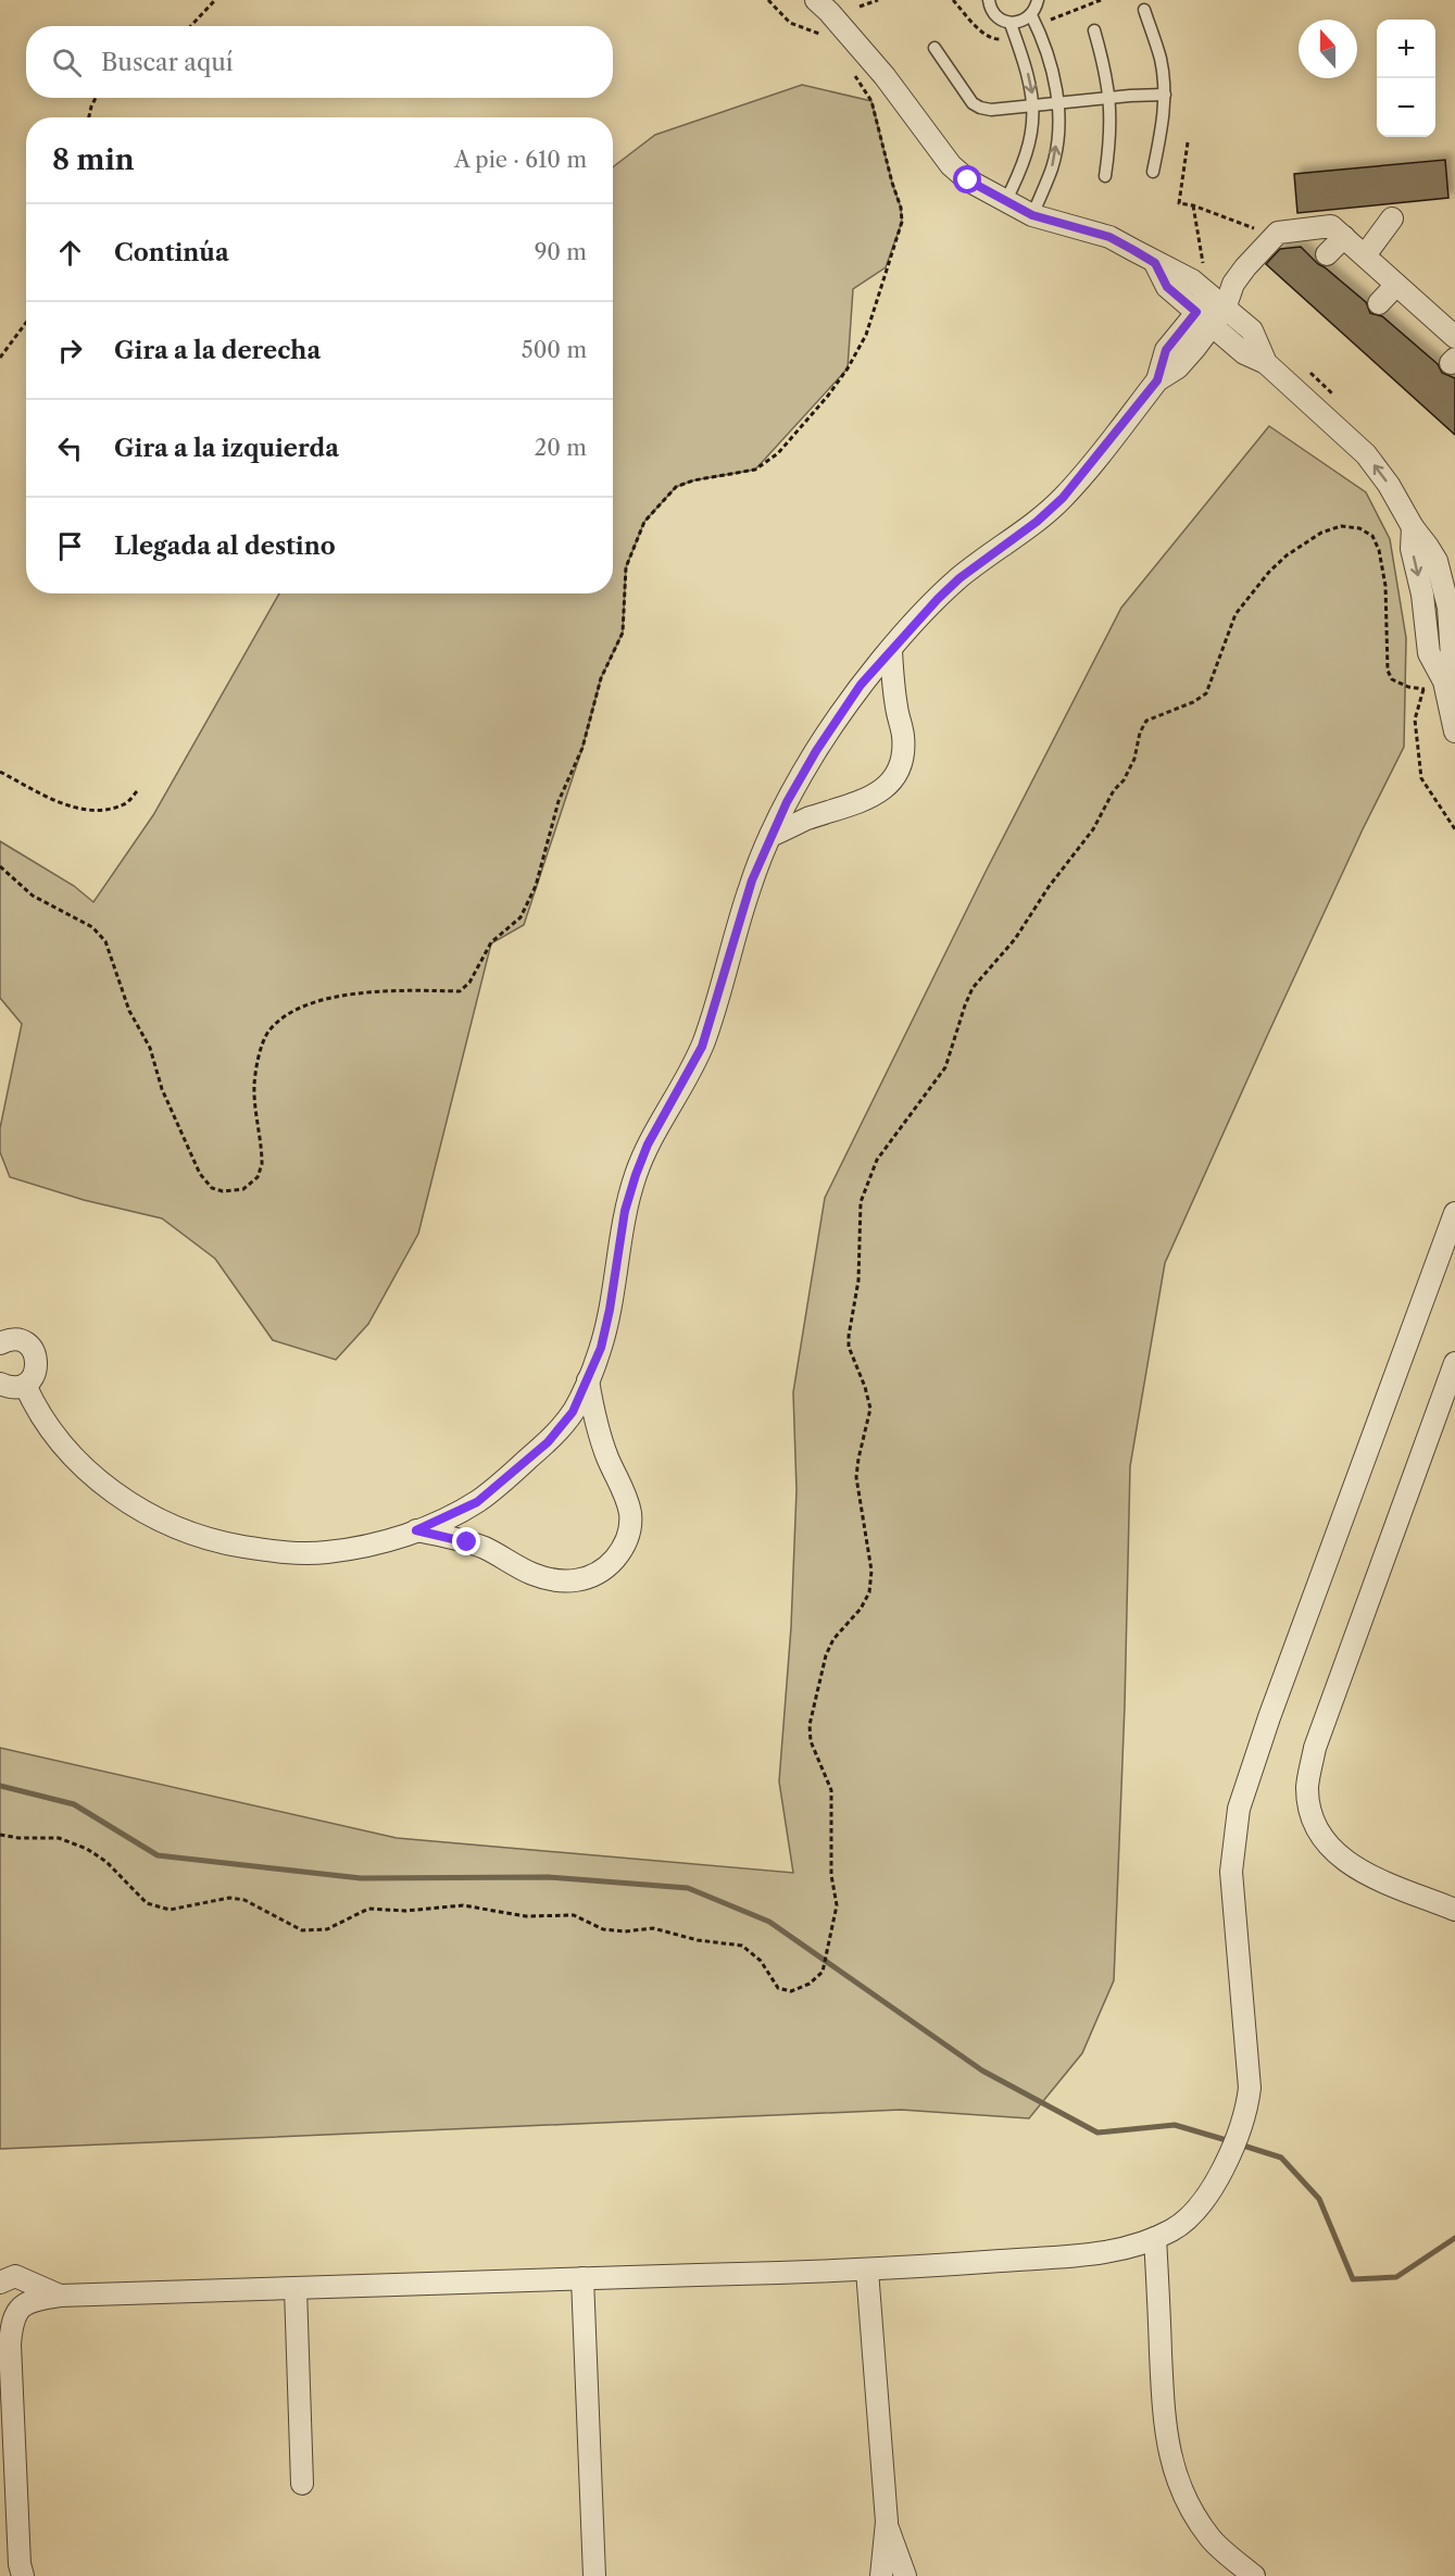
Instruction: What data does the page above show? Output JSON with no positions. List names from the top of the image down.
{
  "north": "top",
  "page": {
    "map_buttons": ["+", "−"],
    "search": "Buscar aquí",
    "heading": ["8 min", "A pie · 610 m"],
    "list": [
      ["Continúa", "90 m"],
      ["Gira a la derecha", "500 m"],
      ["Gira a la izquierda", "20 m"],
      "Llegada al destino"
    ]
  }
}
